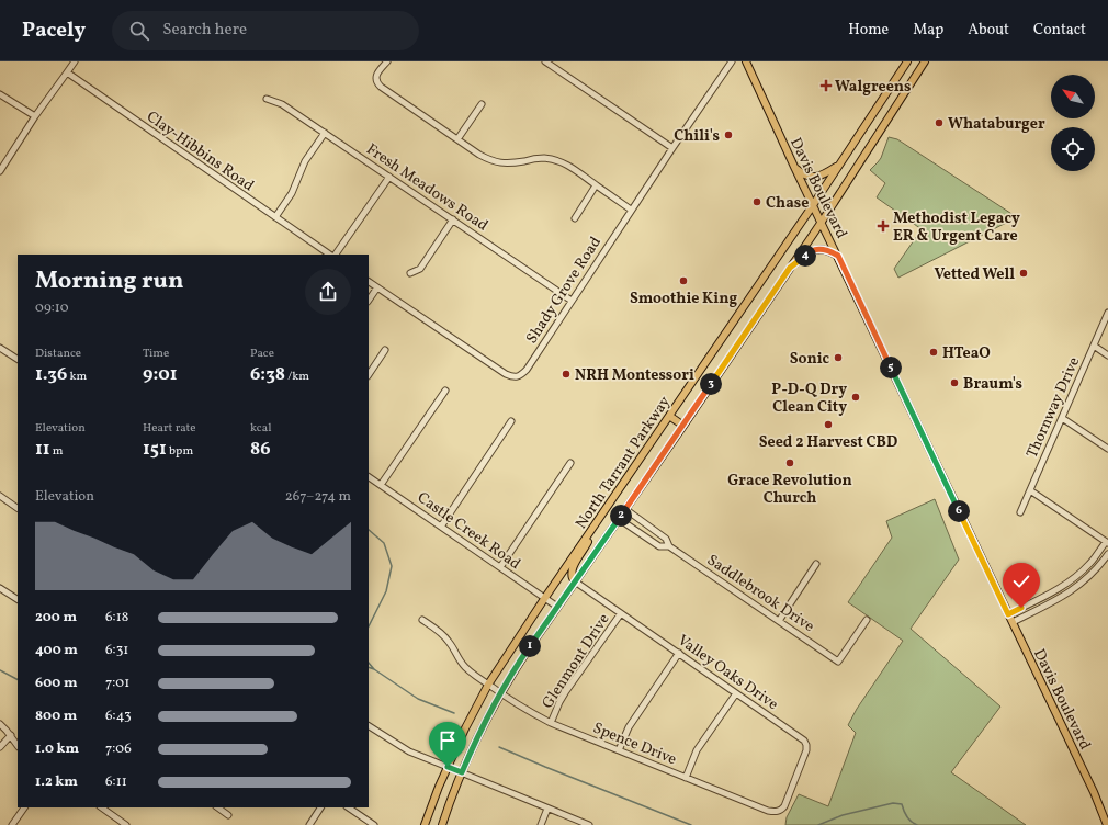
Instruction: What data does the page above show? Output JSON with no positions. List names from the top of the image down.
{
  "streets": {
    "main road": ["Davis Boulevard", "North Tarrant Parkway"],
    "street": [
      "Clay-Hibbins Road",
      "Fresh Meadows Road",
      "Shady Grove Road",
      "Thornway Drive",
      "Castle Creek Road",
      "Saddlebrook Drive",
      "Glenmont Drive",
      "Valley Oaks Drive",
      "Spence Drive"
    ]
  },
  "crossings": [
    ["Fresh Meadows Road", "Shady Grove Road"],
    ["Davis Boulevard", "North Tarrant Parkway"],
    ["North Tarrant Parkway", "Castle Creek Road"],
    ["North Tarrant Parkway", "Saddlebrook Drive"],
    ["North Tarrant Parkway", "Valley Oaks Drive"],
    ["North Tarrant Parkway", "Spence Drive"],
    ["Glenmont Drive", "Valley Oaks Drive"],
    ["Glenmont Drive", "Spence Drive"],
    ["Valley Oaks Drive", "Spence Drive"]
  ],
  "places": {
    "health": ["Walgreens", "Methodist Legacy ER & Urgent Care"],
    "other": [
      "Whataburger",
      "Chili's",
      "Chase",
      "Vetted Well",
      "Smoothie King",
      "HTeaO",
      "Sonic",
      "NRH Montessori",
      "Braum's",
      "P-D-Q Dry Clean City",
      "Seed 2 Harvest CBD",
      "Grace Revolution Church"
    ]
  },
  "north": "top left",
  "page": {
    "header": "Pacely",
    "search": "Search here",
    "nav": [
      "Home",
      "Map",
      "About",
      "Contact"
    ],
    "pins": [
      "4",
      "5",
      "3",
      "6",
      "2",
      "1"
    ],
    "heading": ["Morning run", "09:10"],
    "stats": [
      ["Distance", "1.36 km"],
      ["Time", "9:01"],
      ["Pace", "6:38 /km"],
      ["Elevation", "11 m"],
      ["Heart rate", "151 bpm"],
      ["kcal", "86"]
    ],
    "chart": ["Elevation", "267–274 m"],
    "list": [
      {
        "name": "200 m",
        "note": "6:18"
      },
      {
        "name": "400 m",
        "note": "6:31"
      },
      {
        "name": "600 m",
        "note": "7:01"
      },
      {
        "name": "800 m",
        "note": "6:43"
      },
      {
        "name": "1.0 km",
        "note": "7:06"
      },
      {
        "name": "1.2 km",
        "note": "6:11"
      }
    ]
  }
}
